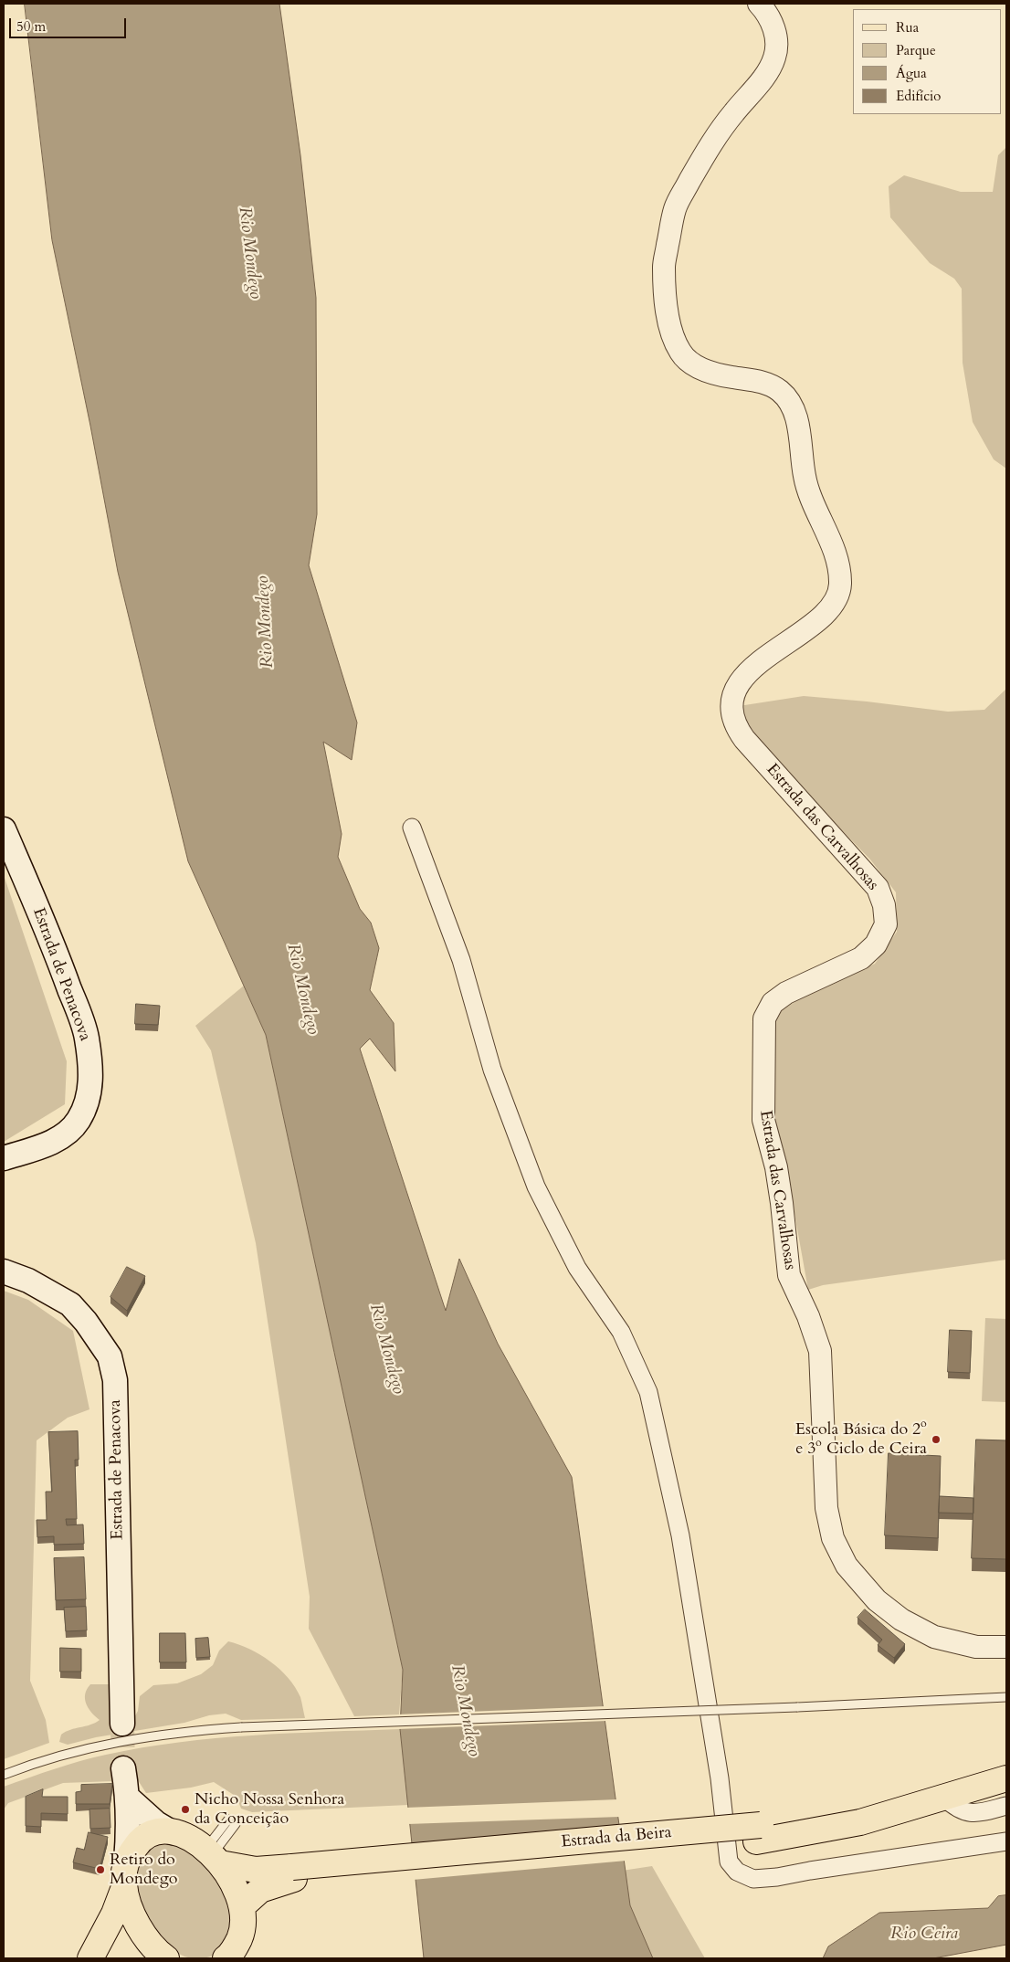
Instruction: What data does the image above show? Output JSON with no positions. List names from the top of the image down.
{
  "streets": {
    "main road": ["Estrada de Penacova", "Estrada da Beira"],
    "street": ["Estrada das Carvalhosas"]
  },
  "water": ["Rio Mondego", "Rio Ceira"],
  "places": ["Escola Básica do 2º e 3º Ciclo de Ceira", "Nicho Nossa Senhora da Conceição", "Retiro do Mondego"],
  "legend": [
    "Rua",
    "Parque",
    "Água",
    "Edifício"
  ],
  "scale_bar": "50 m"
}
